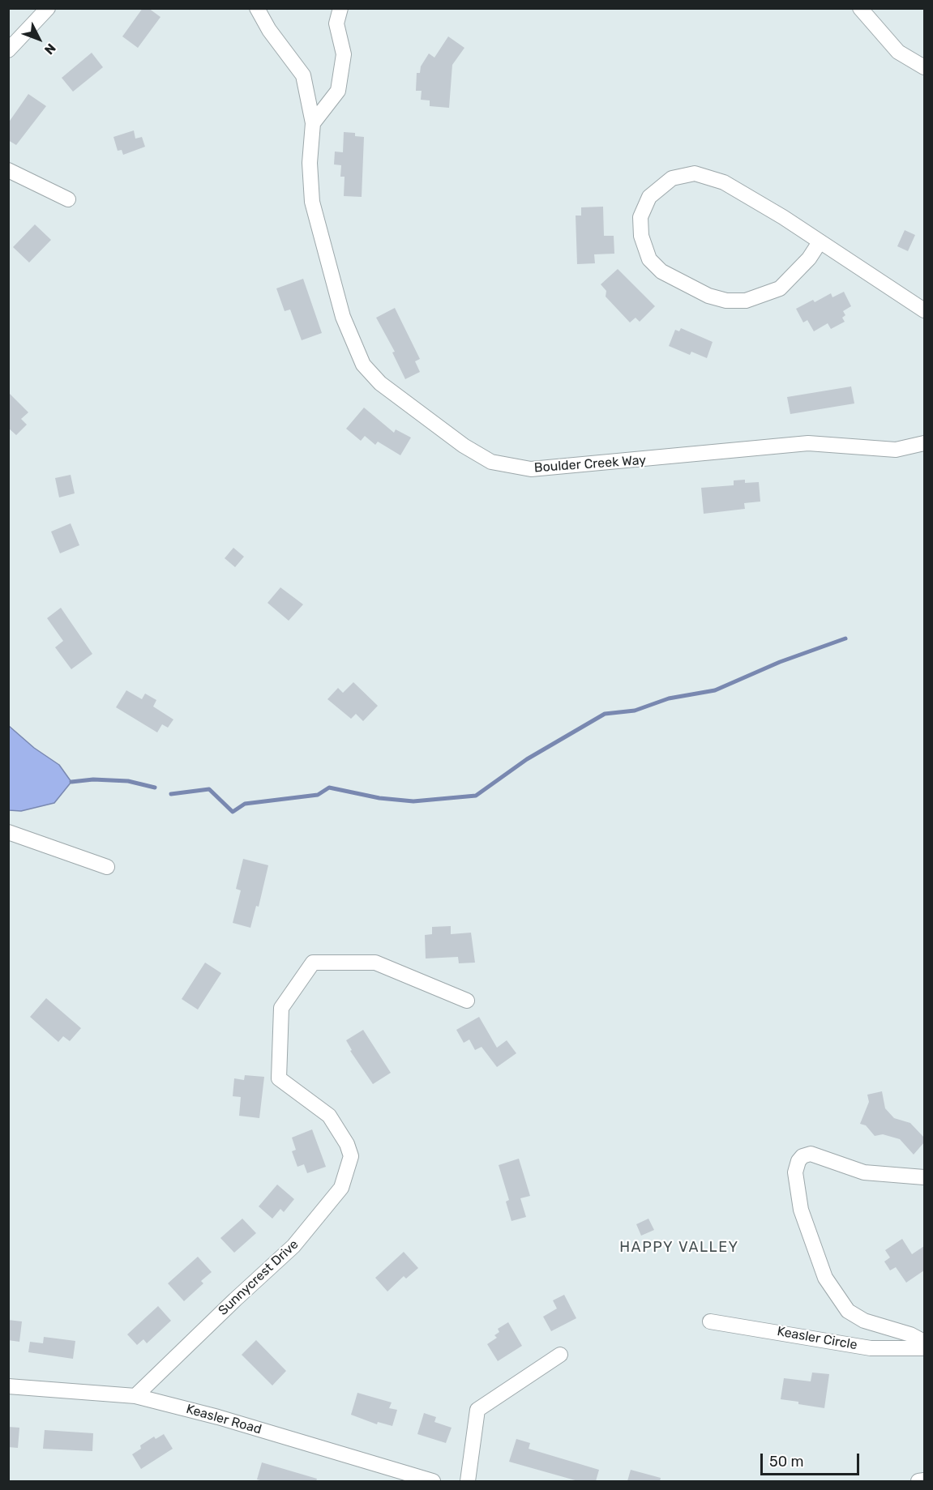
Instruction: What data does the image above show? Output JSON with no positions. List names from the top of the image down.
{
  "streets": {
    "street": [
      "Boulder Creek Way",
      "Sunnycrest Drive",
      "Keasler Circle",
      "Keasler Road"
    ]
  },
  "crossings": [
    ["Sunnycrest Drive", "Keasler Road"]
  ],
  "districts": ["HAPPY VALLEY"],
  "scale_bar": "50 m",
  "north": "bottom right"
}
